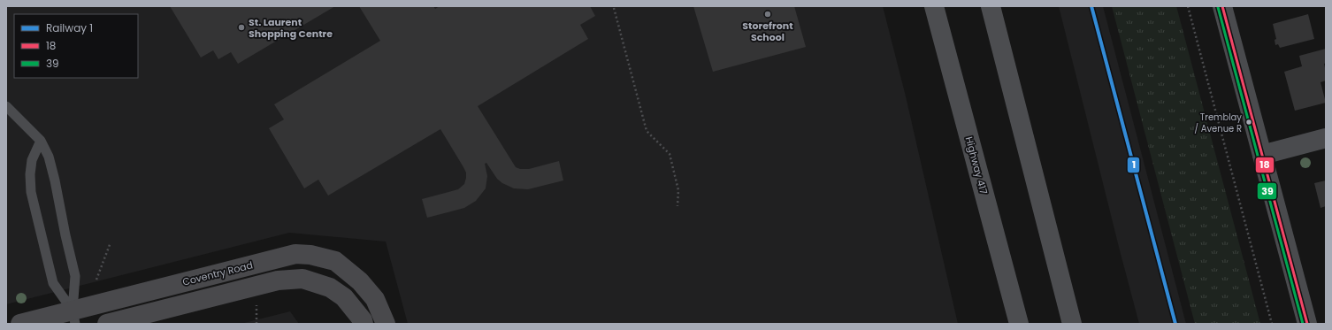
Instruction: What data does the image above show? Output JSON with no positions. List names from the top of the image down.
{
  "streets": {
    "highway": ["Highway 417"],
    "main road": ["Coventry Road"]
  },
  "places": ["Storefront School", "St. Laurent Shopping Centre", "Tremblay / Avenue R"],
  "lines": ["rail line 1", "transit line 18", "transit line 39"],
  "legend": ["Railway 1", "18", "39"]
}
